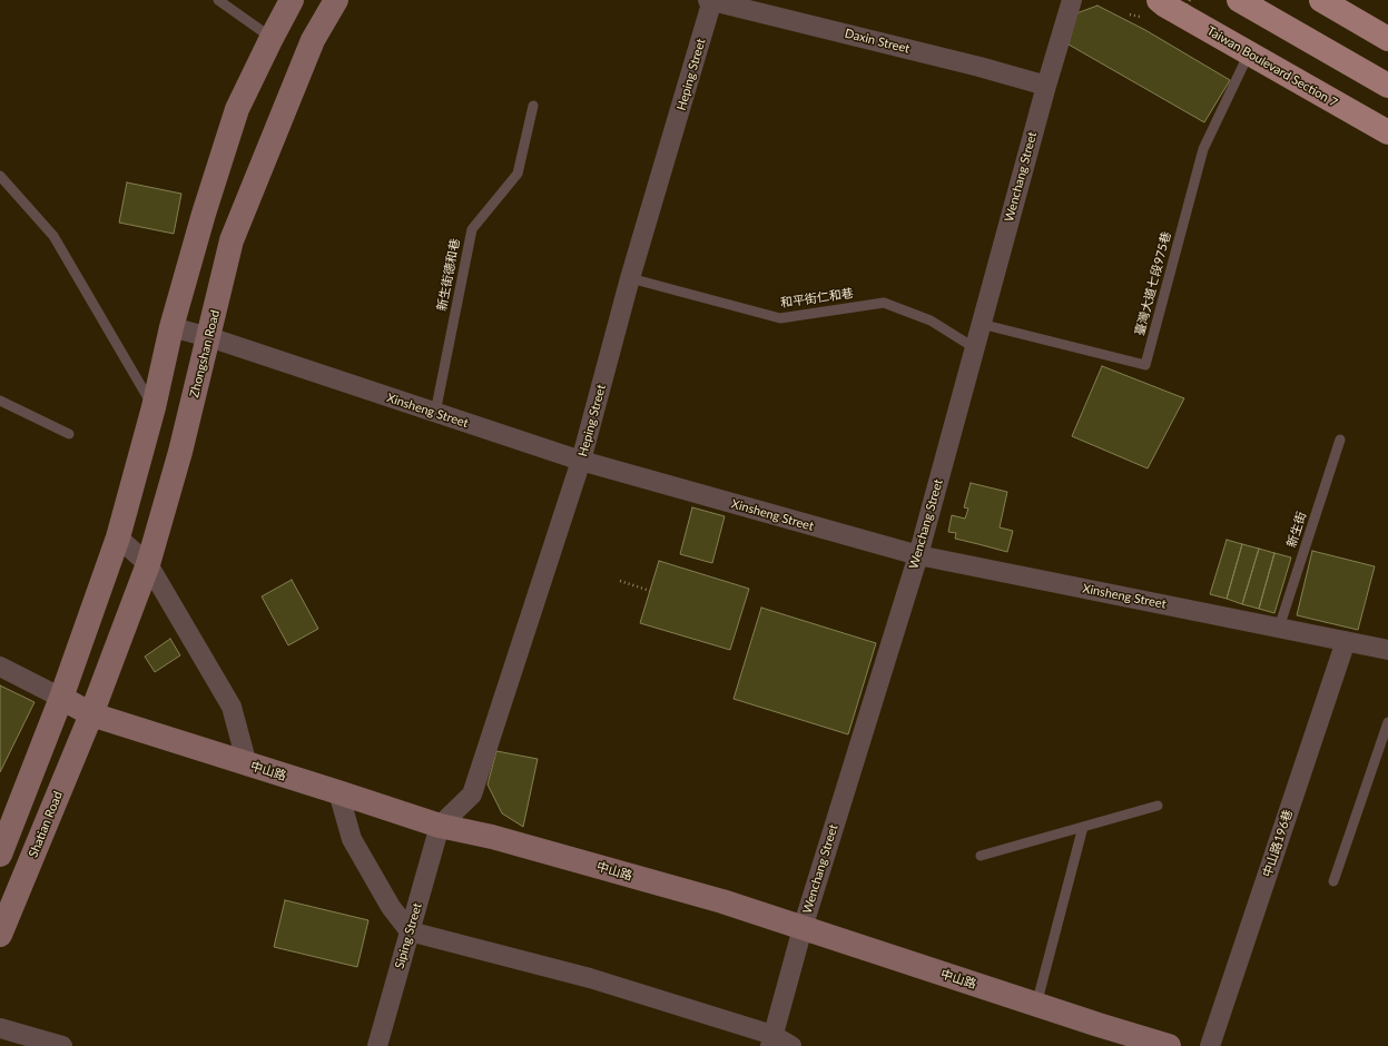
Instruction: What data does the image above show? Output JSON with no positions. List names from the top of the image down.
{
  "streets": {
    "main road": ["Taiwan Boulevard Section 7"],
    "street": [
      "Daxin Street",
      "Heping Street",
      "Wenchang Street",
      "Zhongshan Road",
      "Xinsheng Street",
      "中山路",
      "Shatian Road",
      "中山路196巷",
      "Siping Street"
    ],
    "lane": [
      "新生街德和巷",
      "臺灣大道七段975巷",
      "和平街仁和巷",
      "新生街"
    ]
  },
  "crossings": [
    ["Daxin Street", "Heping Street"],
    ["Daxin Street", "Wenchang Street"],
    ["Taiwan Boulevard Section 7", "臺灣大道七段975巷"],
    ["Heping Street", "和平街仁和巷"],
    ["Heping Street", "Xinsheng Street"],
    ["Heping Street", "中山路"],
    ["Heping Street", "Siping Street"],
    ["Wenchang Street", "臺灣大道七段975巷"],
    ["Wenchang Street", "和平街仁和巷"],
    ["Wenchang Street", "Xinsheng Street"],
    ["Wenchang Street", "中山路"],
    ["新生街德和巷", "Xinsheng Street"],
    ["Zhongshan Road", "Xinsheng Street"],
    ["Zhongshan Road", "中山路"],
    ["Zhongshan Road", "Shatian Road"],
    ["Xinsheng Street", "新生街"],
    ["Xinsheng Street", "中山路196巷"],
    ["中山路", "Shatian Road"],
    ["中山路", "Siping Street"]
  ]
}
